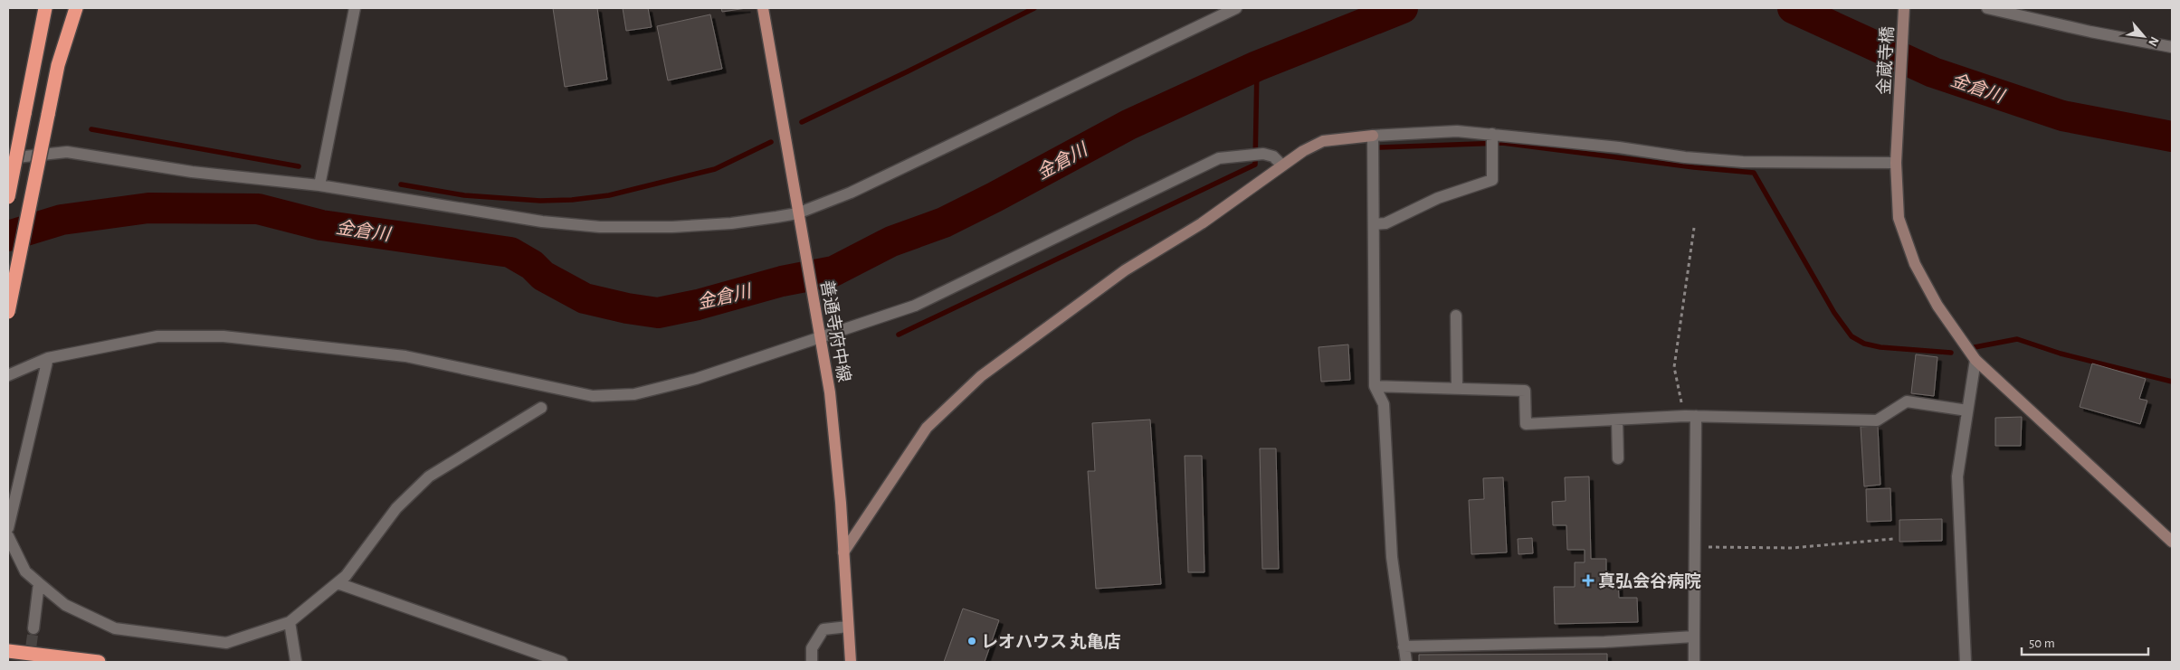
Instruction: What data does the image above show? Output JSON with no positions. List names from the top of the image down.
{
  "streets": {
    "main road": ["善通寺府中線"],
    "street": ["金蔵寺橋"]
  },
  "water": ["金倉川"],
  "places": {
    "health": ["真弘会谷病院"],
    "other": ["レオハウス 丸亀店"]
  },
  "scale_bar": "50 m",
  "north": "bottom right"
}
